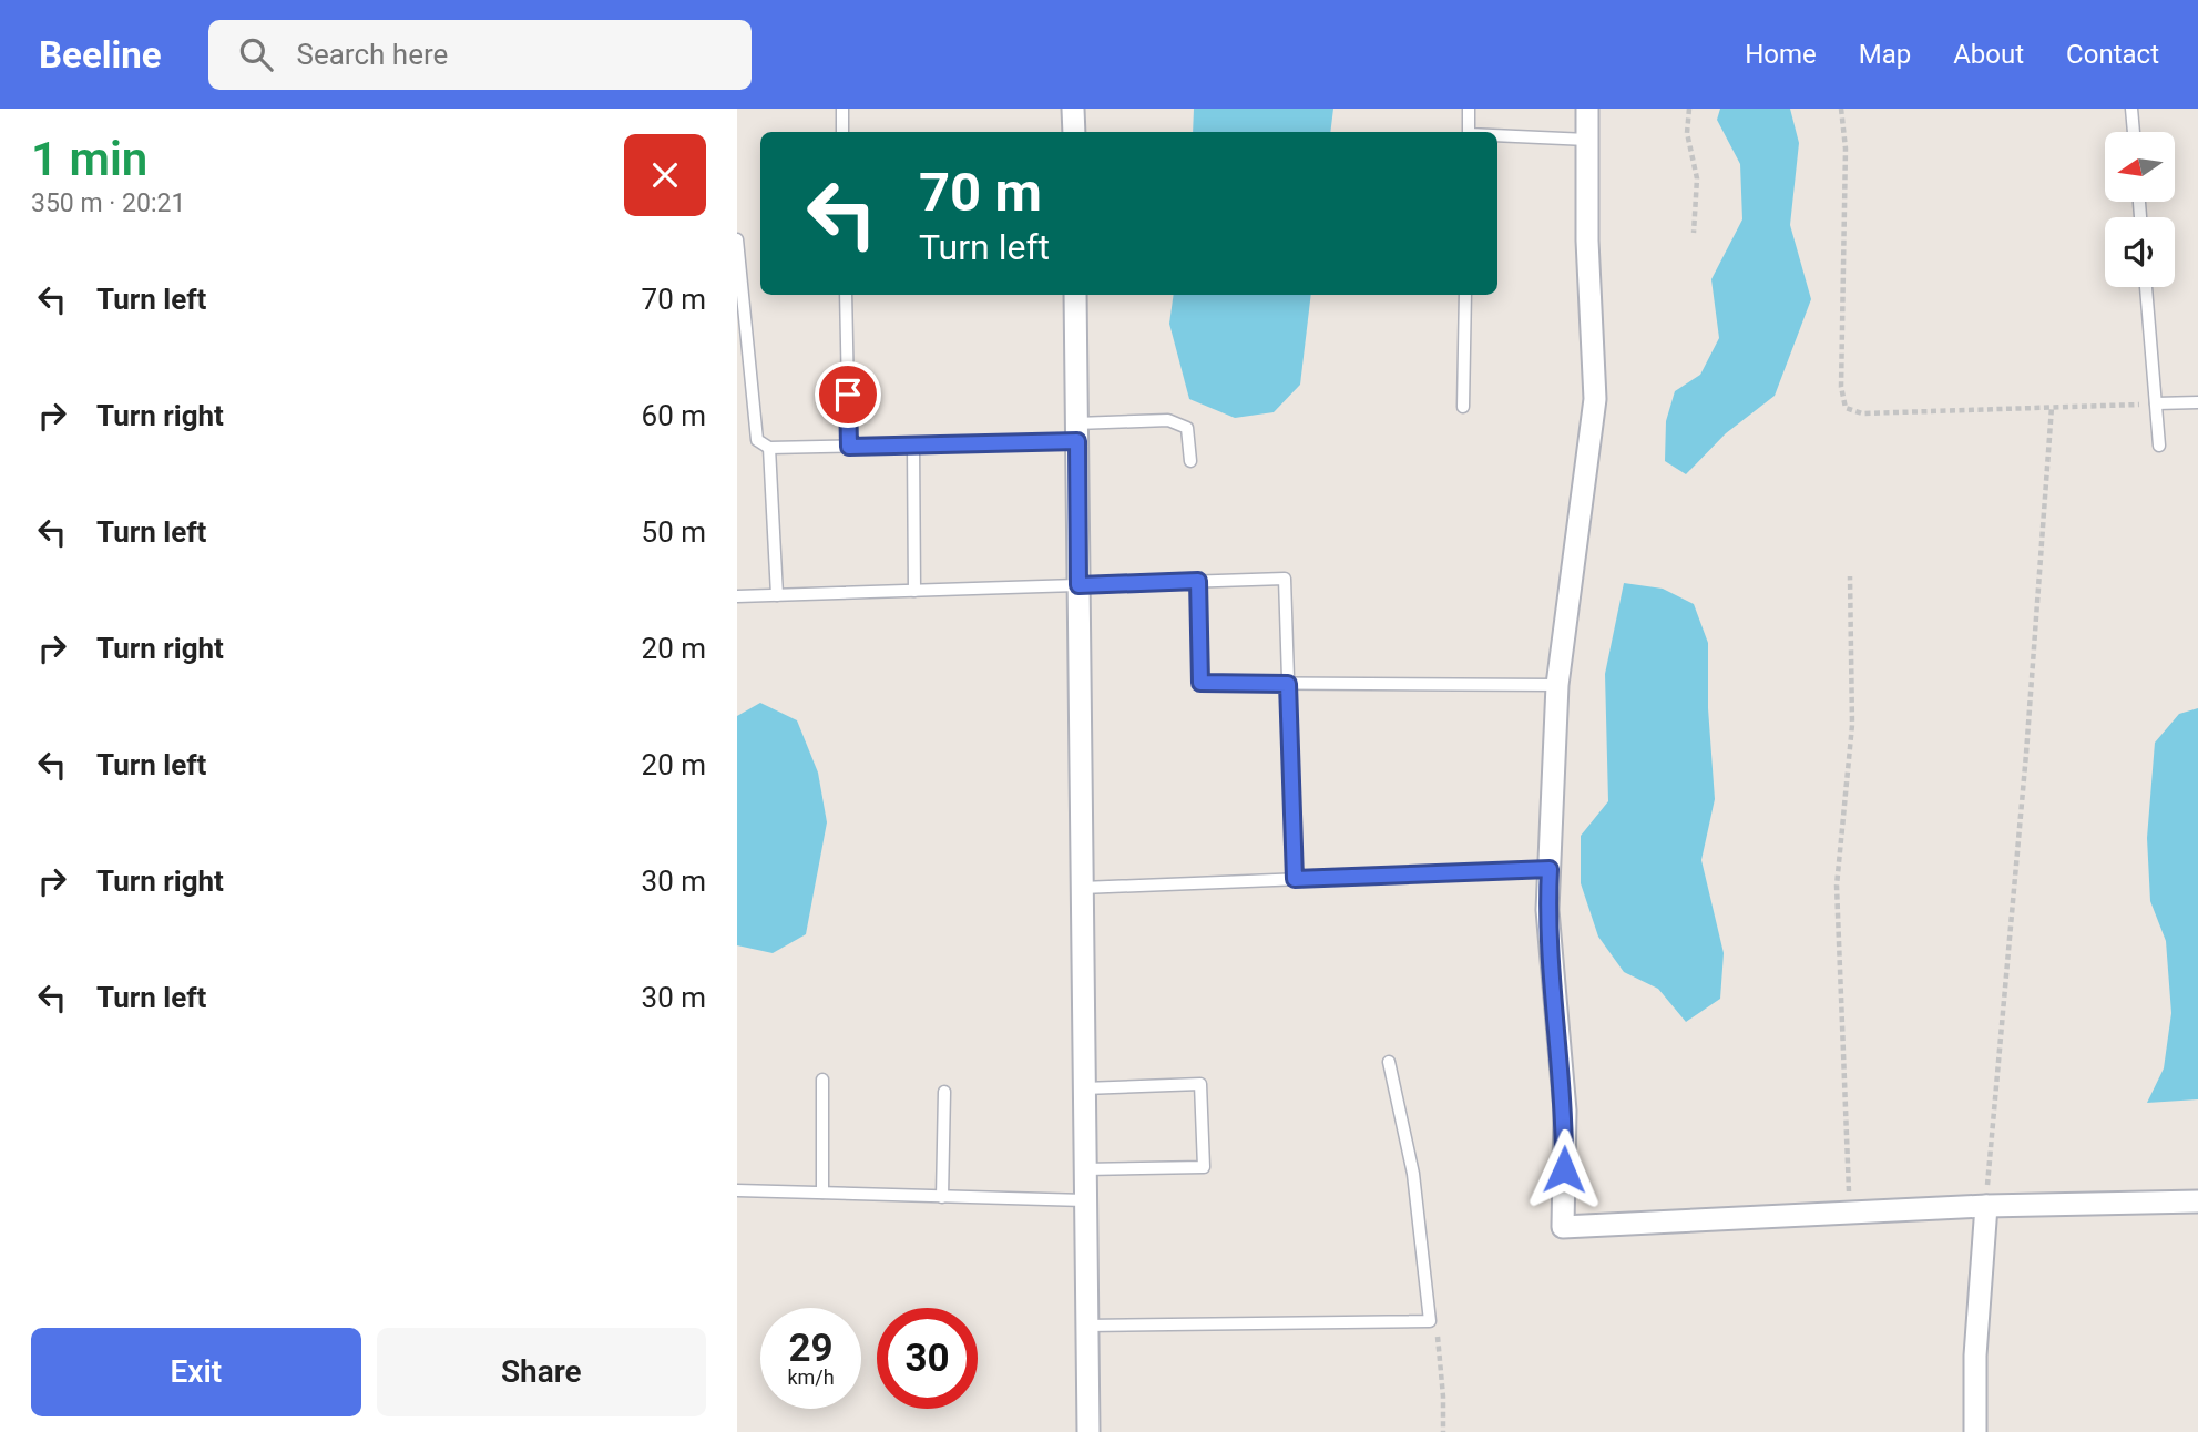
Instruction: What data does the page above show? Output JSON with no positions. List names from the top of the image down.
{
  "north": "left",
  "page": {
    "header": "Beeline",
    "search": "Search here",
    "nav": [
      "Home",
      "Map",
      "About",
      "Contact"
    ],
    "heading": ["1 min", "350 m · 20:21"],
    "turn": ["70 m", "Turn left"],
    "list": [
      {
        "name": "Turn left",
        "value": "70 m"
      },
      {
        "name": "Turn right",
        "value": "60 m"
      },
      {
        "name": "Turn left",
        "value": "50 m"
      },
      {
        "name": "Turn right",
        "value": "20 m"
      },
      {
        "name": "Turn left",
        "value": "20 m"
      },
      {
        "name": "Turn right",
        "value": "30 m"
      },
      {
        "name": "Turn left",
        "value": "30 m"
      }
    ],
    "speed": "29 km/h",
    "limit": "30",
    "buttons": ["Exit", "Share"]
  }
}
